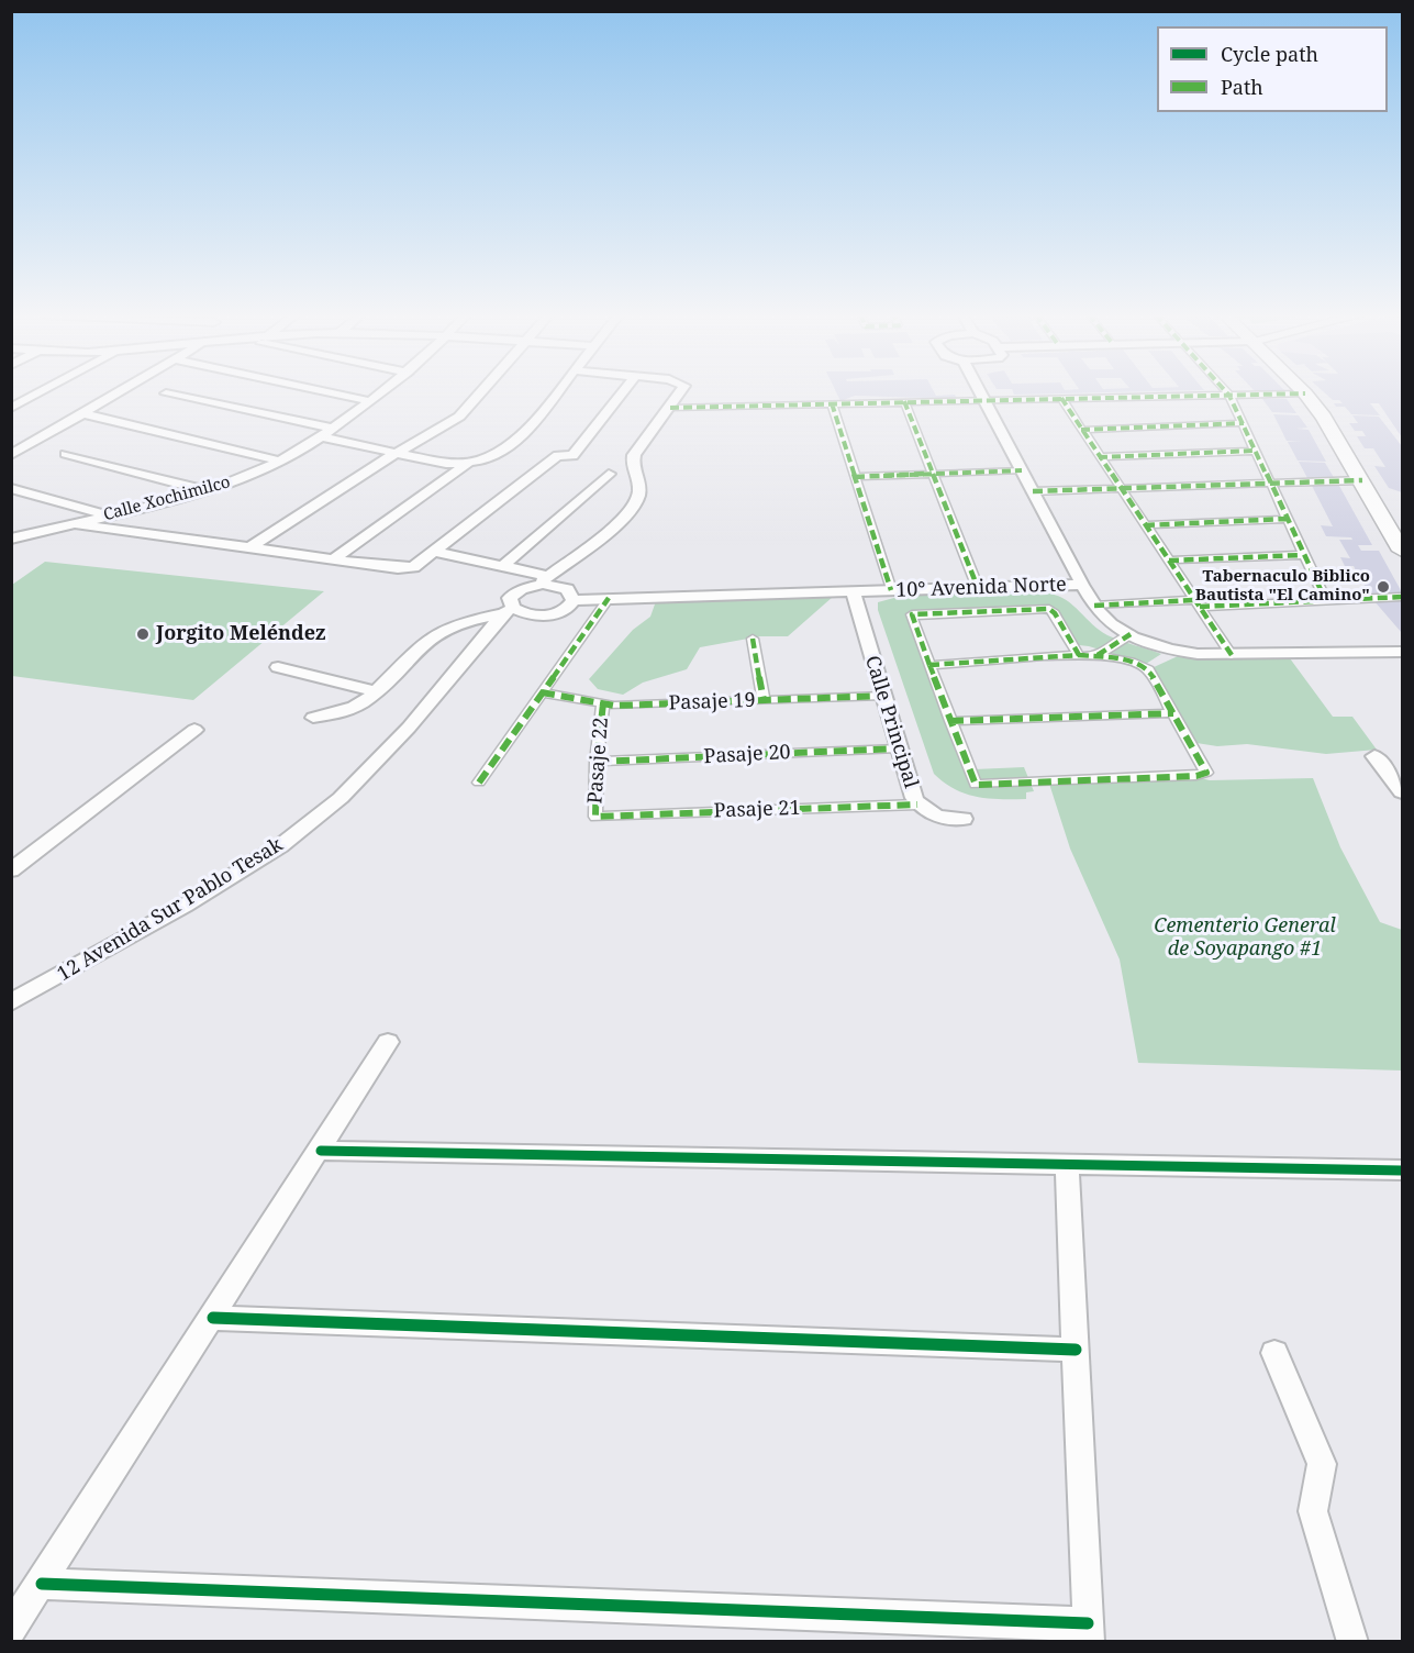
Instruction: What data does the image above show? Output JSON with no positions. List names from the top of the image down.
{
  "streets": {
    "street": [
      "Calle Xochimilco",
      "10° Avenida Norte",
      "Pasaje 19",
      "Calle Principal",
      "Pasaje 20",
      "Pasaje 22",
      "Pasaje 21",
      "12 Avenida Sur Pablo Tesak"
    ]
  },
  "crossings": [
    ["10° Avenida Norte", "Calle Principal"],
    ["Pasaje 19", "Calle Principal"],
    ["Pasaje 19", "Pasaje 22"],
    ["Calle Principal", "Pasaje 20"],
    ["Calle Principal", "Pasaje 21"],
    ["Pasaje 20", "Pasaje 22"],
    ["Pasaje 22", "Pasaje 21"]
  ],
  "parks": ["Cementerio General de Soyapango #1"],
  "places": ["Tabernaculo Biblico Bautista \"El Camino\"", "Jorgito Meléndez"],
  "legend": ["Cycle path", "Path"]
}
